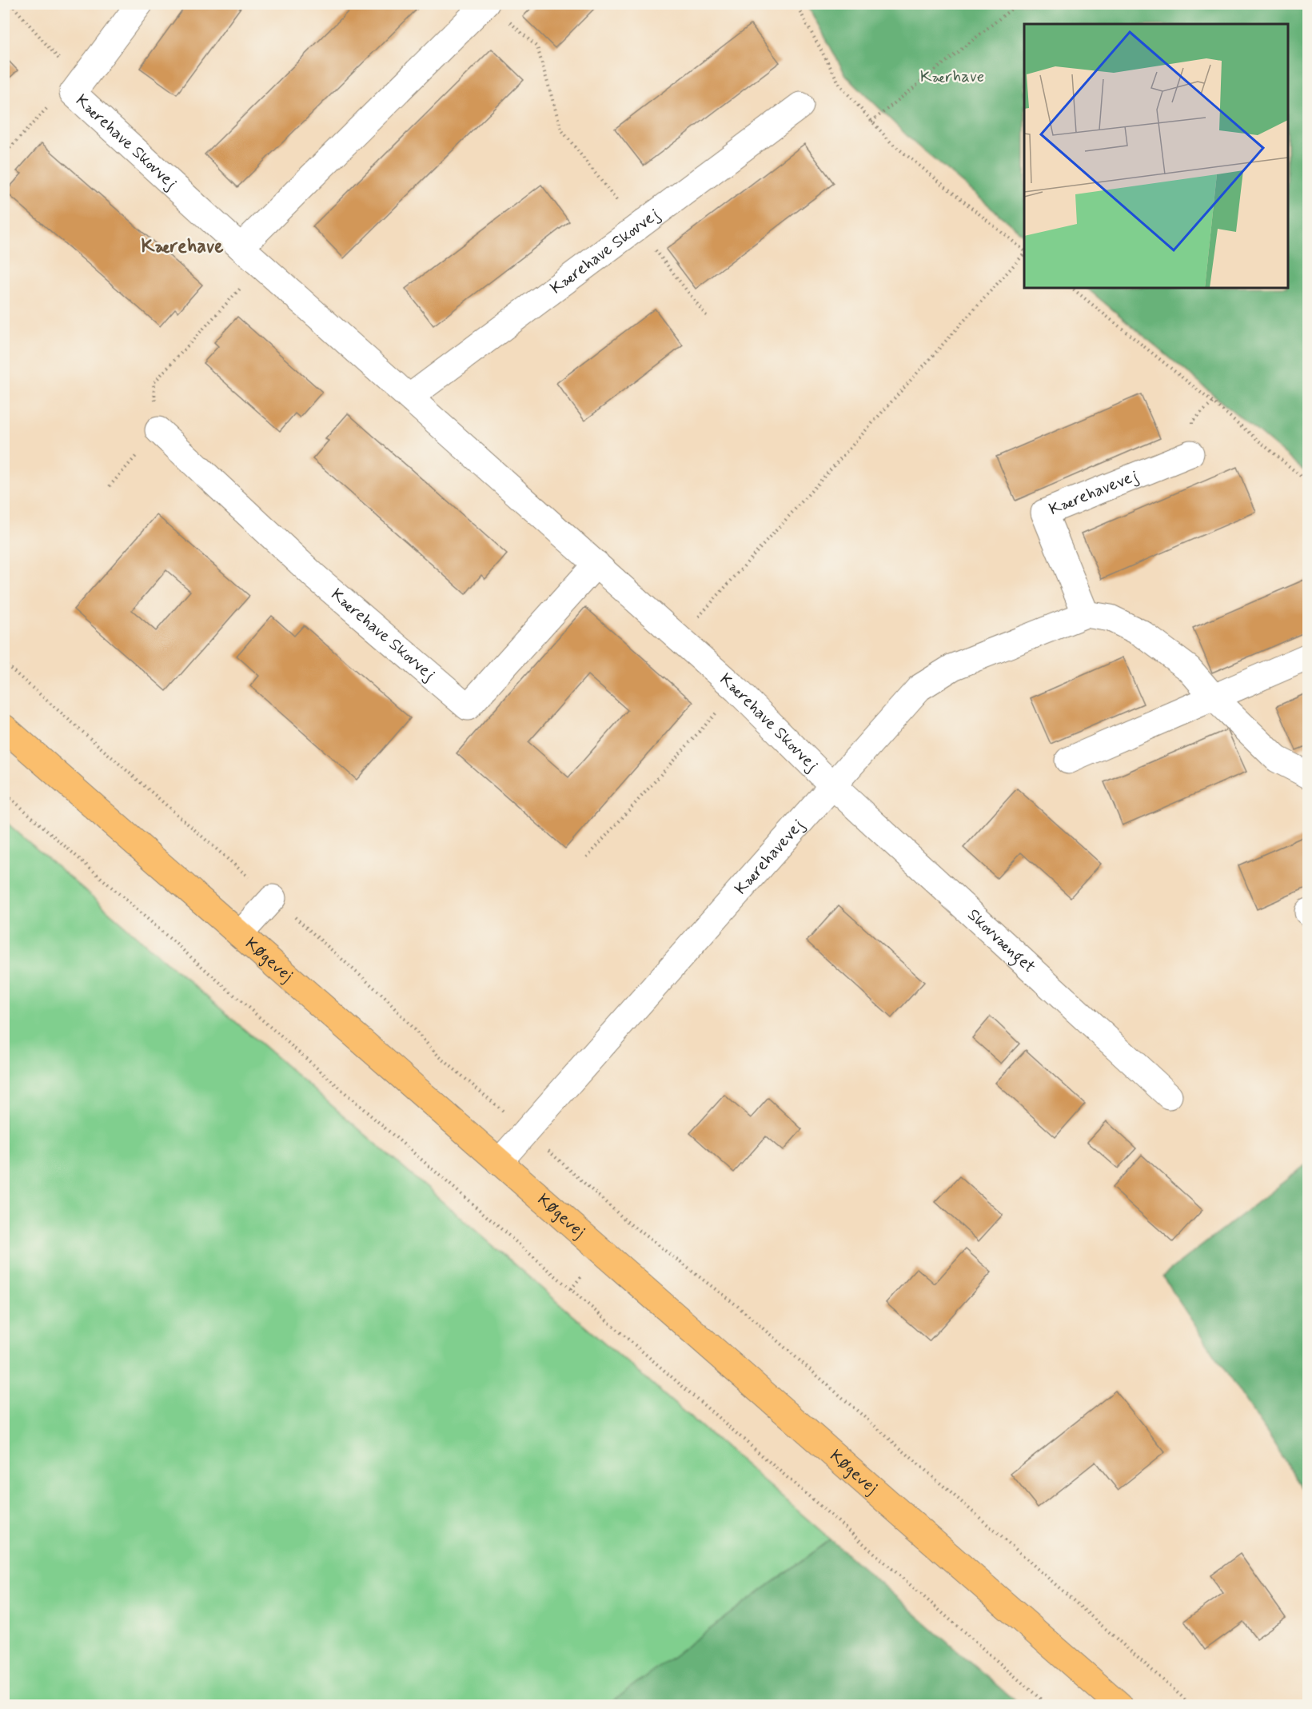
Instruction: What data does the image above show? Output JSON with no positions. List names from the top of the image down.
{
  "streets": {
    "main road": ["Køgevej"],
    "street": ["Kærehave Skovvej", "Kærehavevej", "Skovvænget"]
  },
  "crossings": [
    ["Kærehave Skovvej", "Kærehavevej"],
    ["Kærehave Skovvej", "Skovvænget"],
    ["Kærehavevej", "Skovvænget"],
    ["Kærehavevej", "Køgevej"]
  ],
  "districts": ["Kærehave"],
  "parks": ["Kærhave"]
}
